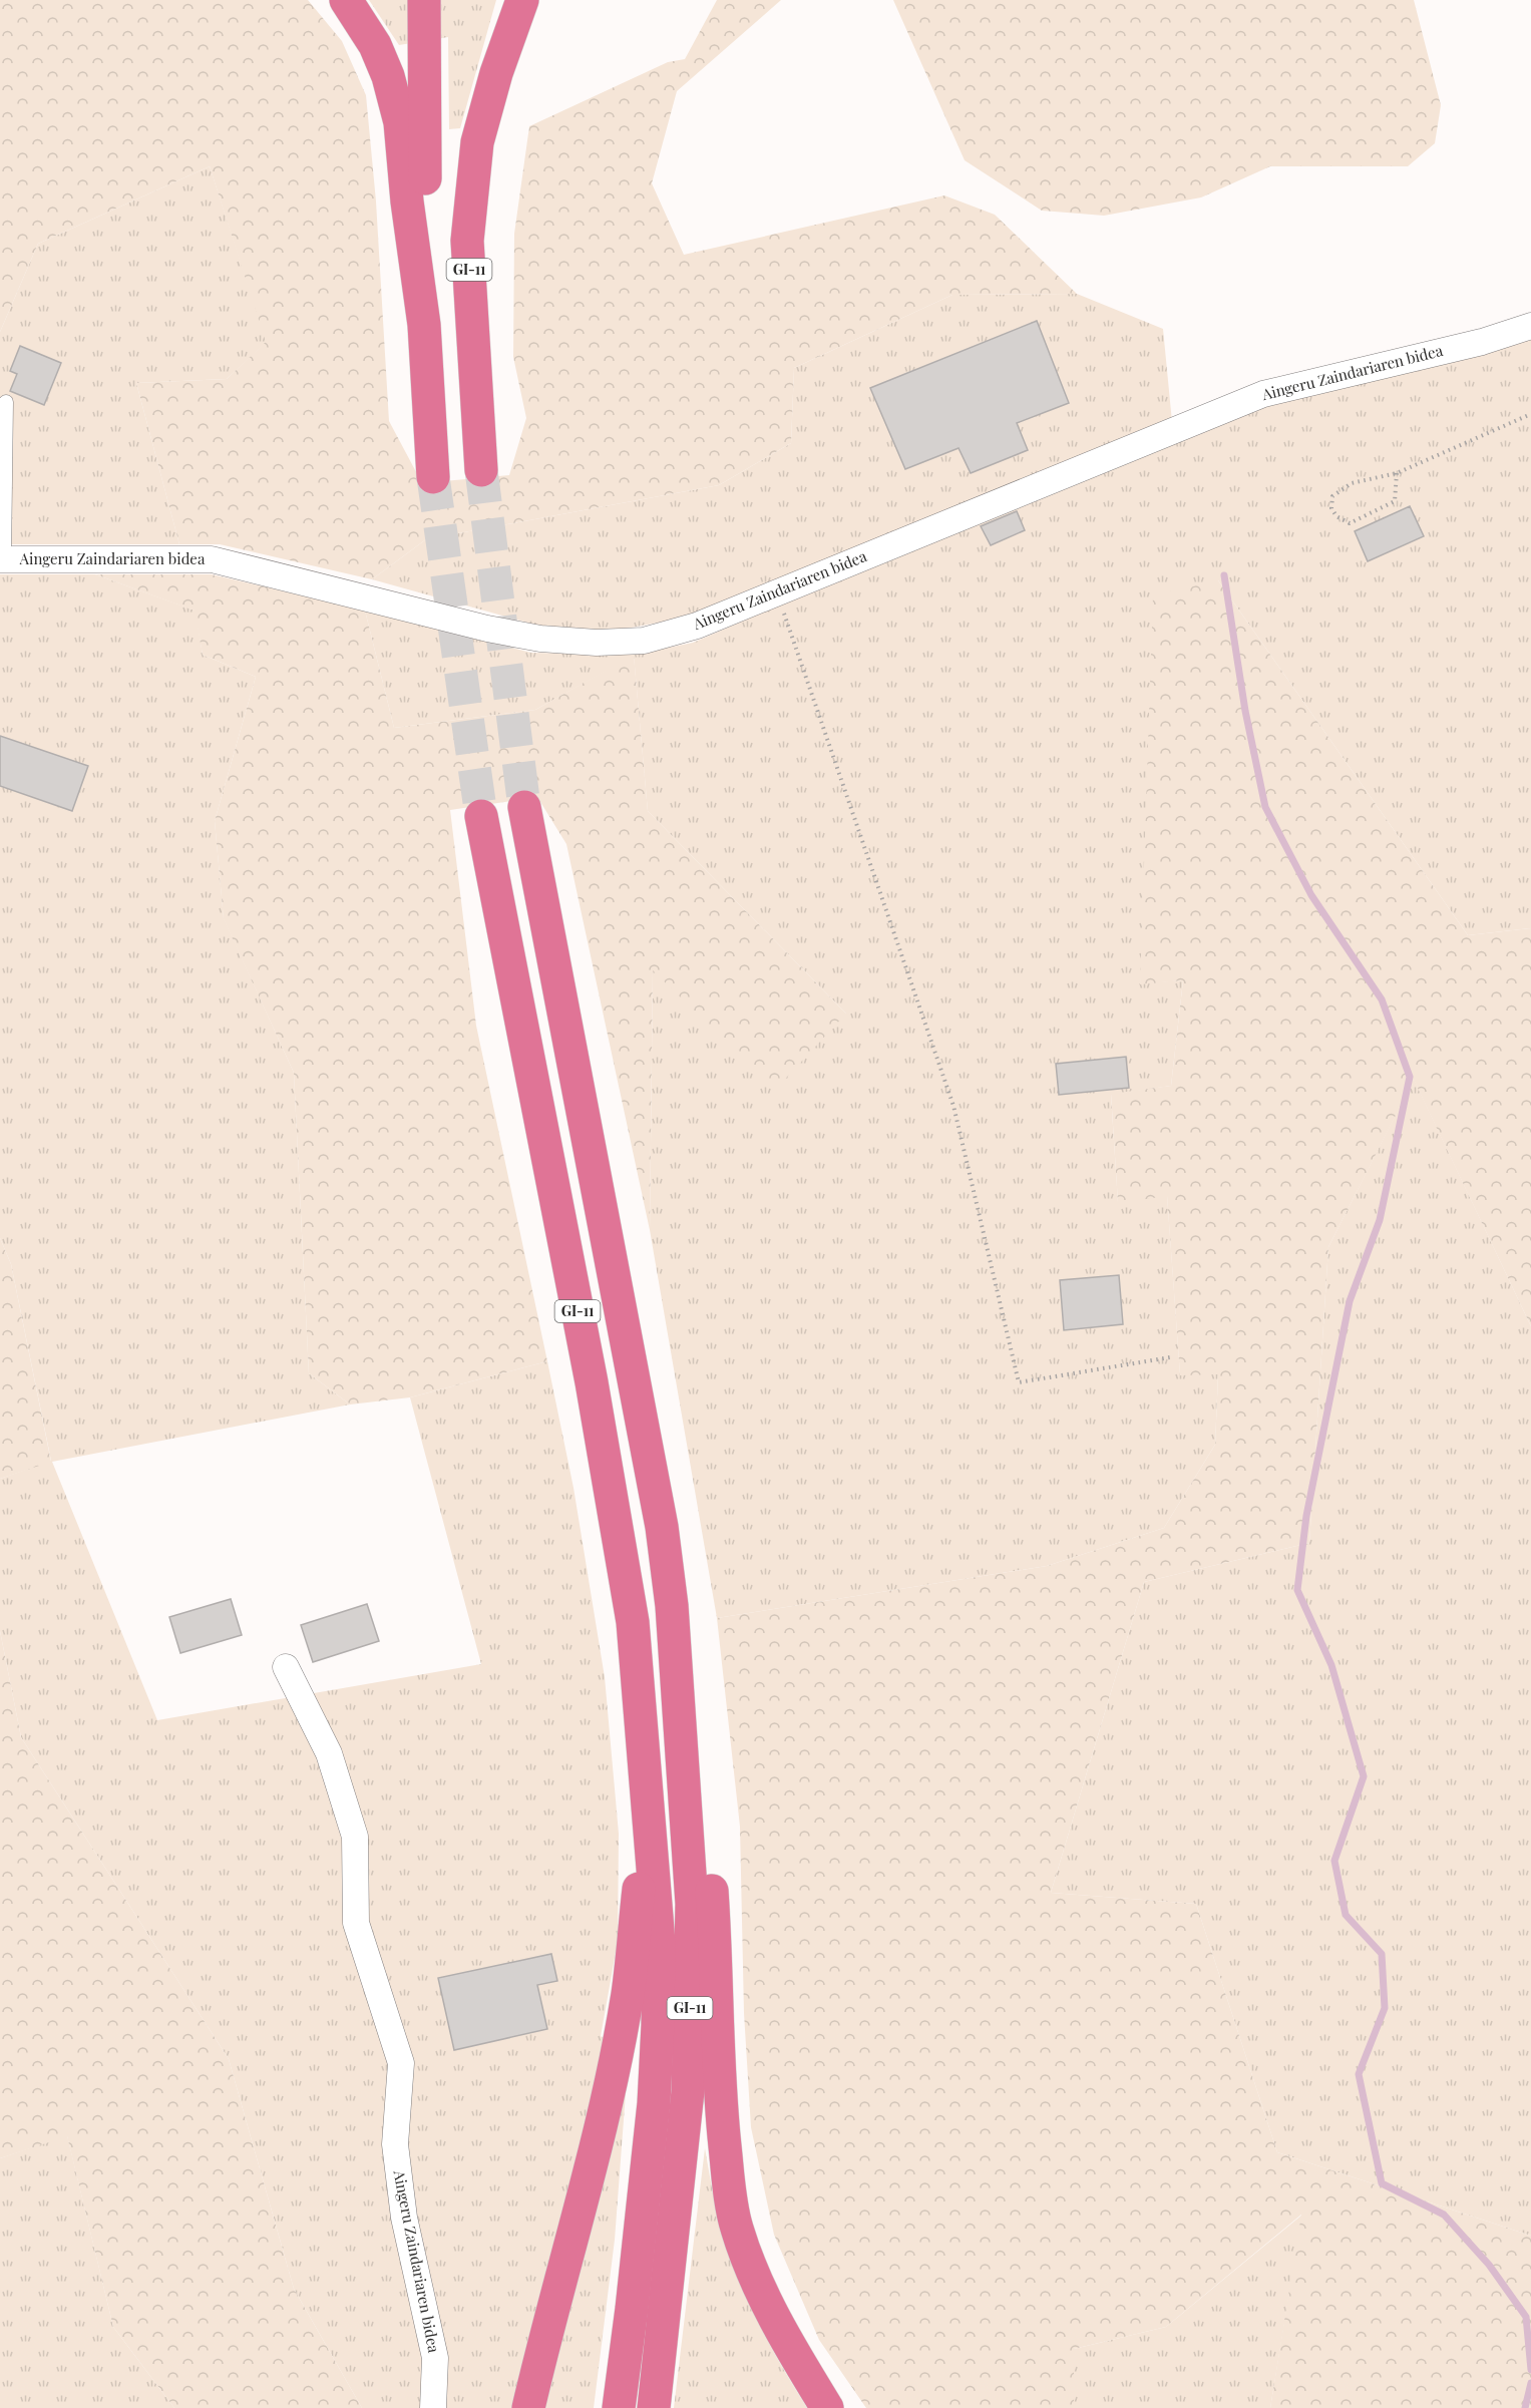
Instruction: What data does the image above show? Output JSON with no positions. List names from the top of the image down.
{
  "streets": {
    "highway": ["GI-11"],
    "street": ["Aingeru Zaindariaren bidea"]
  }
}
